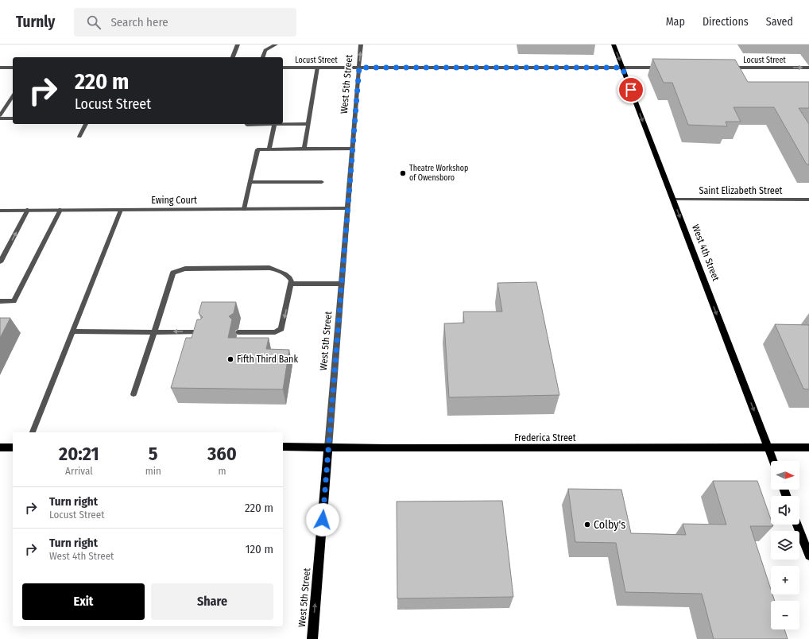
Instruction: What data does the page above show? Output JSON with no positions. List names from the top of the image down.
{
  "streets": {
    "main road": ["West 5th Street", "West 4th Street", "Frederica Street"],
    "street": ["Locust Street", "Saint Elizabeth Street", "Ewing Court"]
  },
  "crossings": [
    ["Locust Street", "West 5th Street"],
    ["Locust Street", "West 4th Street"],
    ["West 5th Street", "Ewing Court"],
    ["West 5th Street", "Frederica Street"],
    ["Saint Elizabeth Street", "West 4th Street"],
    ["West 4th Street", "Frederica Street"]
  ],
  "one_way": ["West 5th Street", "West 4th Street"],
  "places": ["Theatre Workshop of Owensboro", "Fifth Third Bank", "Colby's"],
  "north": "right",
  "page": {
    "header": "Turnly",
    "search": "Search here",
    "nav": ["Map", "Directions", "Saved"],
    "turn": ["220 m", "Locust Street"],
    "eta": [
      "20:21",
      "Arrival",
      "5",
      "min",
      "360",
      "m"
    ],
    "map_buttons": ["+", "−"],
    "list": [
      {
        "name": "Turn right",
        "note": "Locust Street",
        "value": "220 m"
      },
      {
        "name": "Turn right",
        "note": "West 4th Street",
        "value": "120 m"
      }
    ],
    "buttons": ["Exit", "Share"]
  }
}
